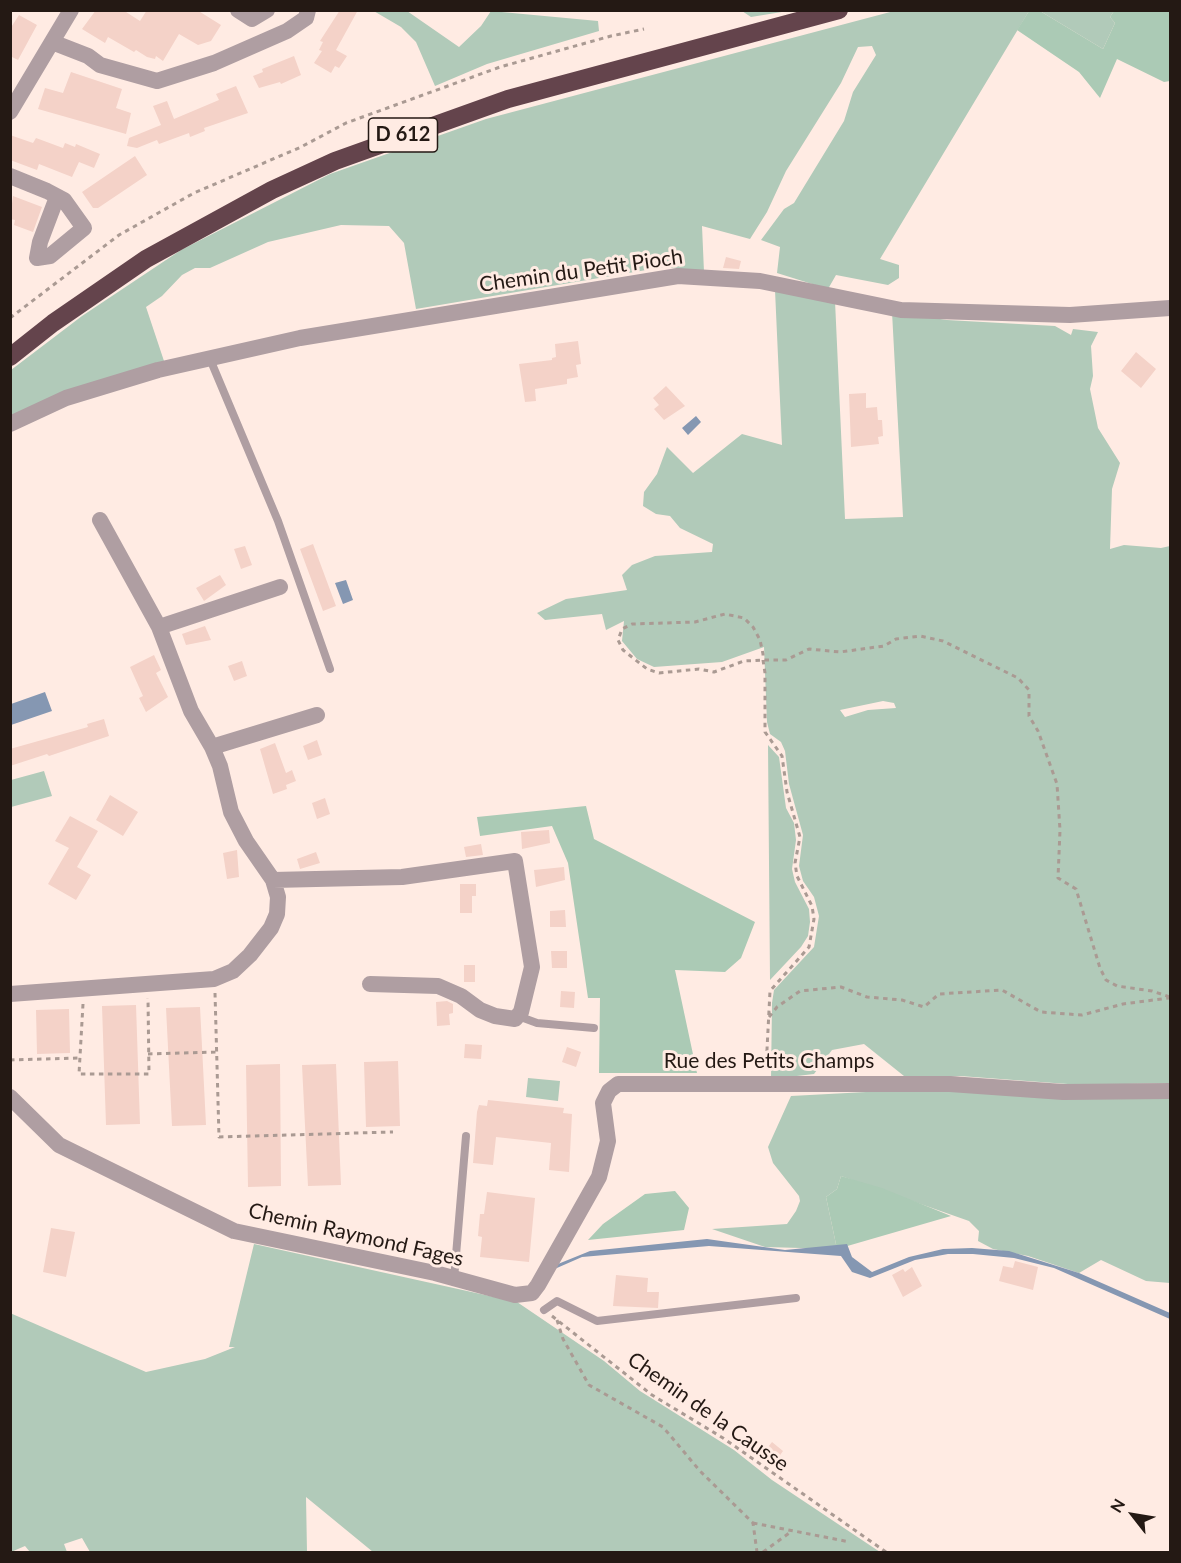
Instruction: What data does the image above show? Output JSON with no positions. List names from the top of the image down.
{
  "streets": {
    "highway": ["D 612"],
    "street": ["Chemin du Petit Pioch", "Rue des Petits Champs", "Chemin Raymond Fages"],
    "path": ["Chemin de la Causse"]
  },
  "crossings": [
    ["Rue des Petits Champs", "Chemin Raymond Fages"]
  ],
  "north": "top left"
}
